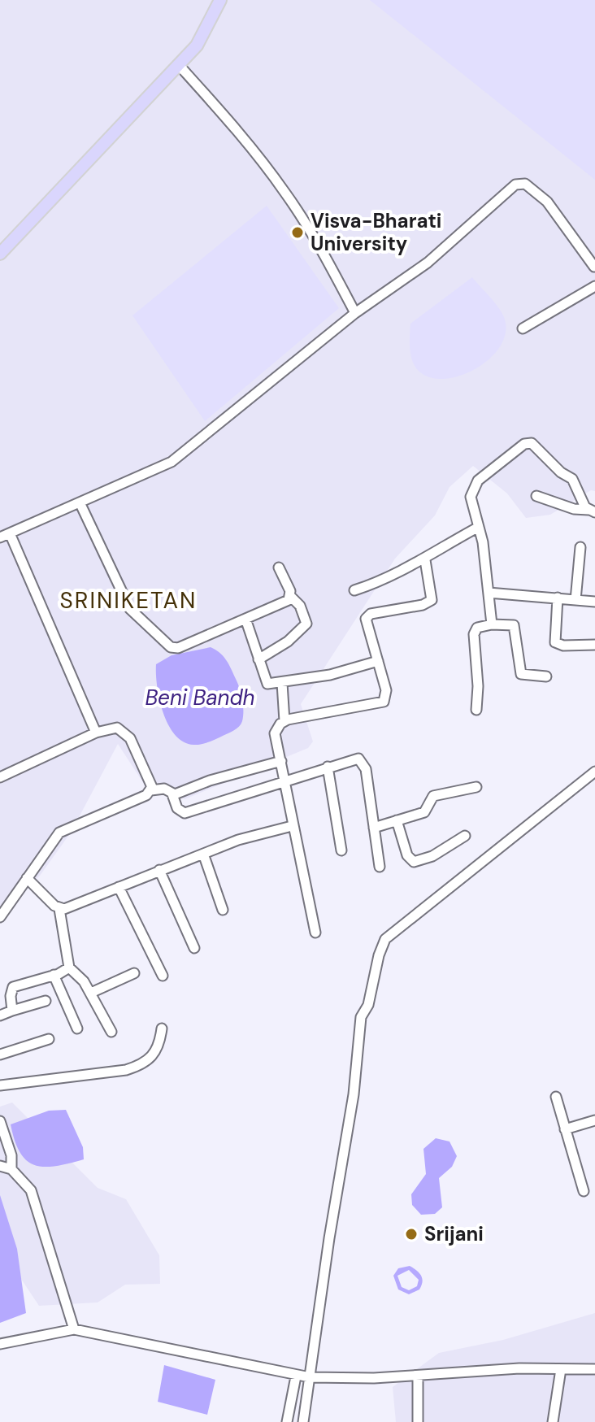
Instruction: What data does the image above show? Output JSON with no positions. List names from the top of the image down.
{
  "districts": ["SRINIKETAN"],
  "water": ["Beni Bandh"],
  "places": ["Visva-Bharati University", "Srijani"]
}
